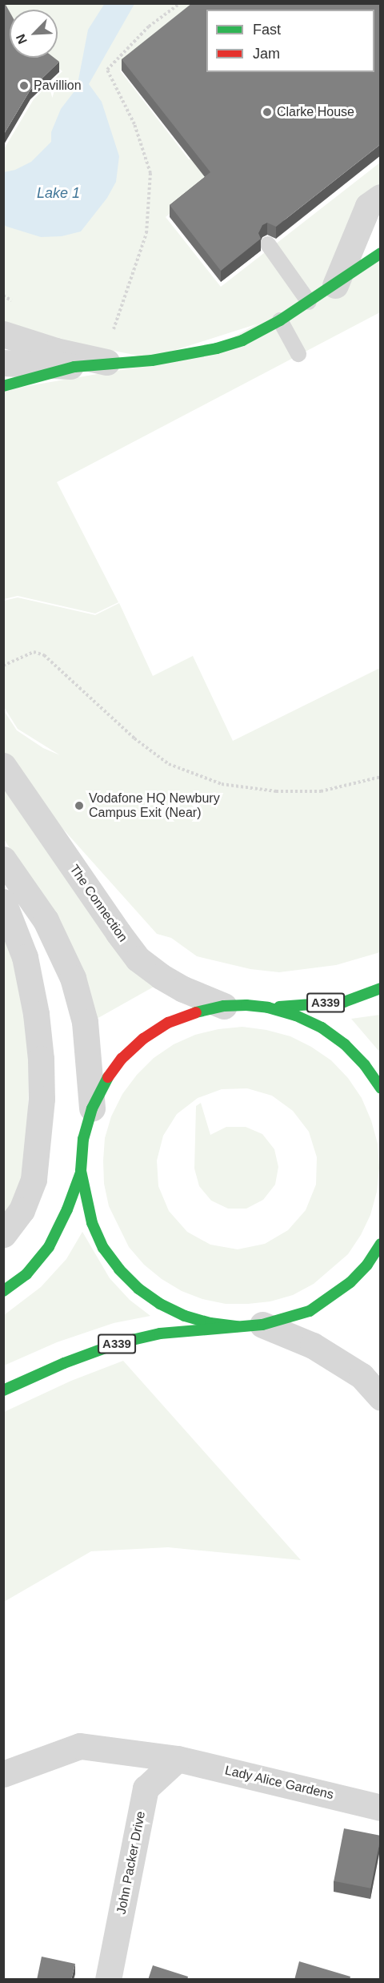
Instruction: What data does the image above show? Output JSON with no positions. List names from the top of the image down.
{
  "streets": {
    "main road": ["A339"],
    "street": ["The Connection", "Lady Alice Gardens", "John Packer Drive"]
  },
  "crossings": [
    ["Lady Alice Gardens", "John Packer Drive"]
  ],
  "water": ["Lake 1"],
  "places": ["Pavillion", "Clarke House", "Vodafone HQ Newbury Campus Exit (Near)"],
  "legend": ["Fast", "Jam"],
  "north": "bottom left"
}
